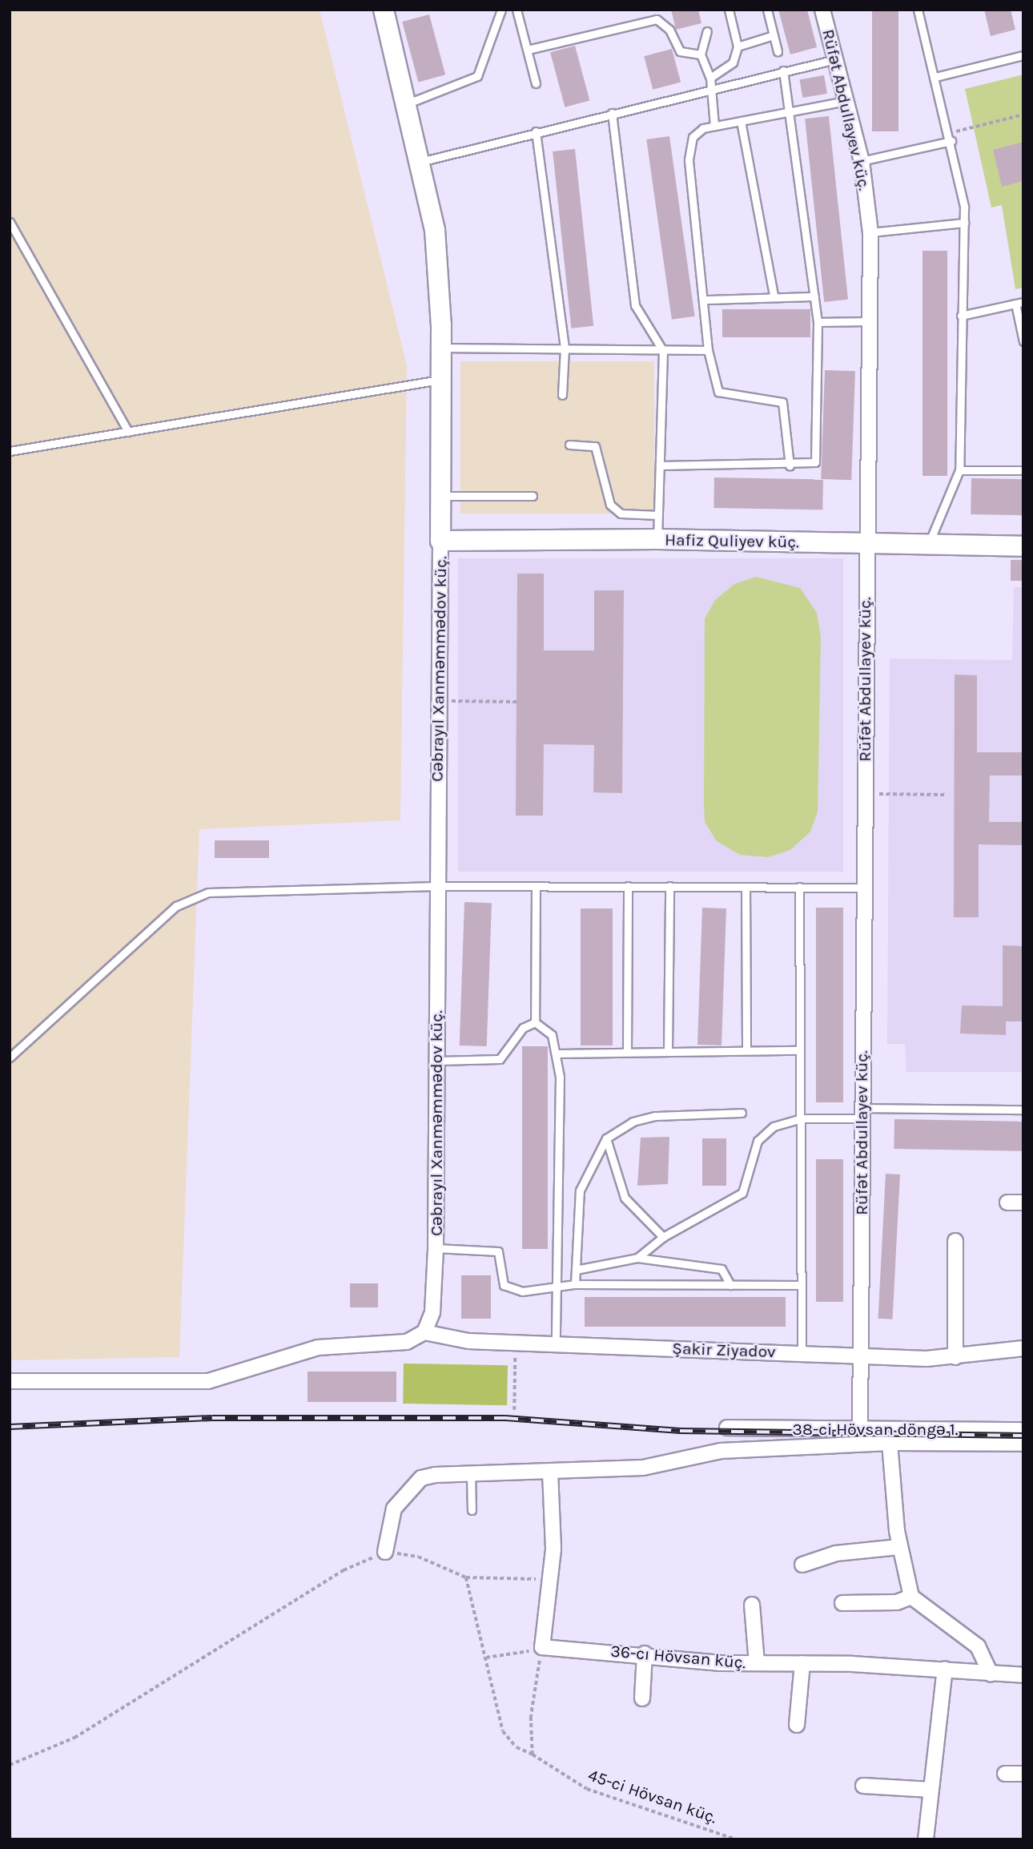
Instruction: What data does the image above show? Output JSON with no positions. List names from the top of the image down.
{
  "streets": {
    "street": [
      "Rüfət Abdullayev küç.",
      "Hafiz Quliyev küç.",
      "Cəbrayıl Xanməmmədov küç.",
      "Şakir Ziyadov",
      "38-ci Hövsan döngə 1.",
      "36-cı Hövsan küç."
    ],
    "path": ["45-ci Hövsan küç."]
  },
  "crossings": [
    ["Rüfət Abdullayev küç.", "Hafiz Quliyev küç."],
    ["Rüfət Abdullayev küç.", "Şakir Ziyadov"],
    ["Rüfət Abdullayev küç.", "38-ci Hövsan döngə 1."],
    ["Hafiz Quliyev küç.", "Cəbrayıl Xanməmmədov küç."],
    ["Cəbrayıl Xanməmmədov küç.", "Şakir Ziyadov"]
  ]
}
